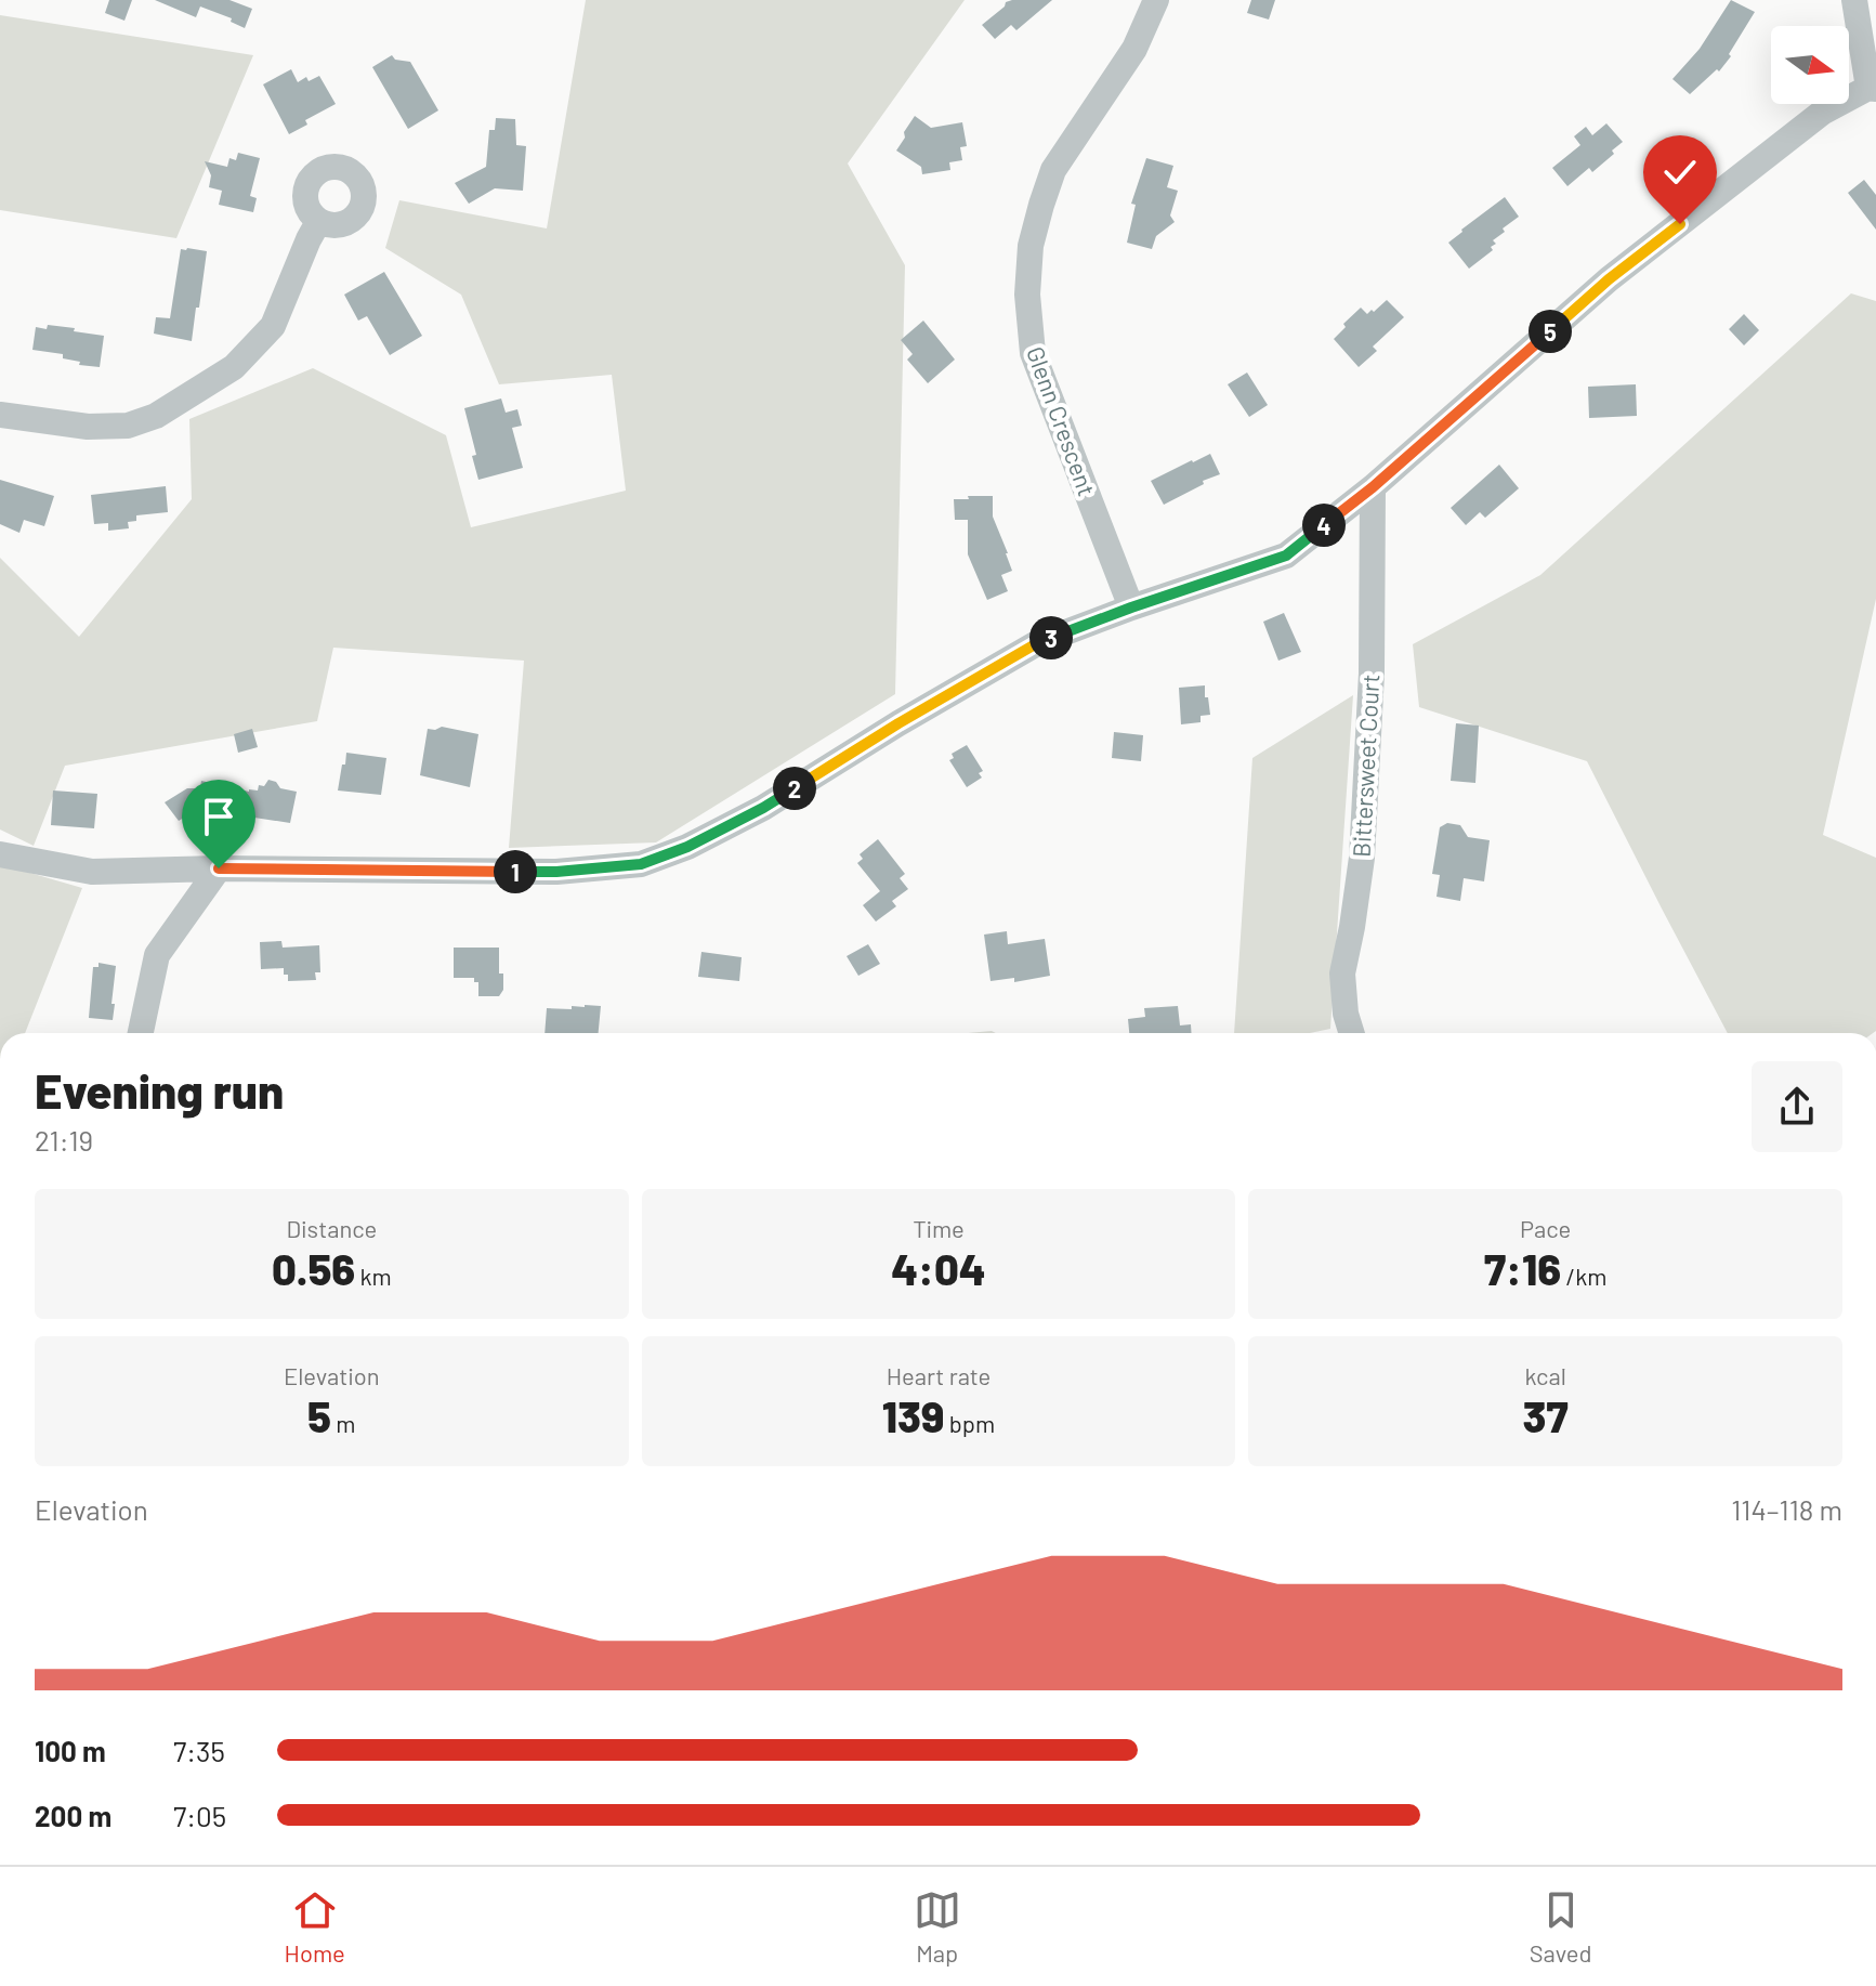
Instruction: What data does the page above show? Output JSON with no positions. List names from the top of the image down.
{
  "streets": {
    "street": ["Glenn Crescent", "Bittersweet Court"]
  },
  "north": "right",
  "page": {
    "pins": [
      "5",
      "4",
      "3",
      "2",
      "1"
    ],
    "heading": ["Evening run", "21:19"],
    "stats": [
      ["Distance", "0.56 km"],
      ["Time", "4:04"],
      ["Pace", "7:16 /km"],
      ["Elevation", "5 m"],
      ["Heart rate", "139 bpm"],
      ["kcal", "37"]
    ],
    "chart": ["Elevation", "114–118 m"],
    "list": [
      {
        "name": "100 m",
        "note": "7:35"
      },
      {
        "name": "200 m",
        "note": "7:05"
      }
    ],
    "tabs": ["Home", "Map", "Saved"]
  }
}
